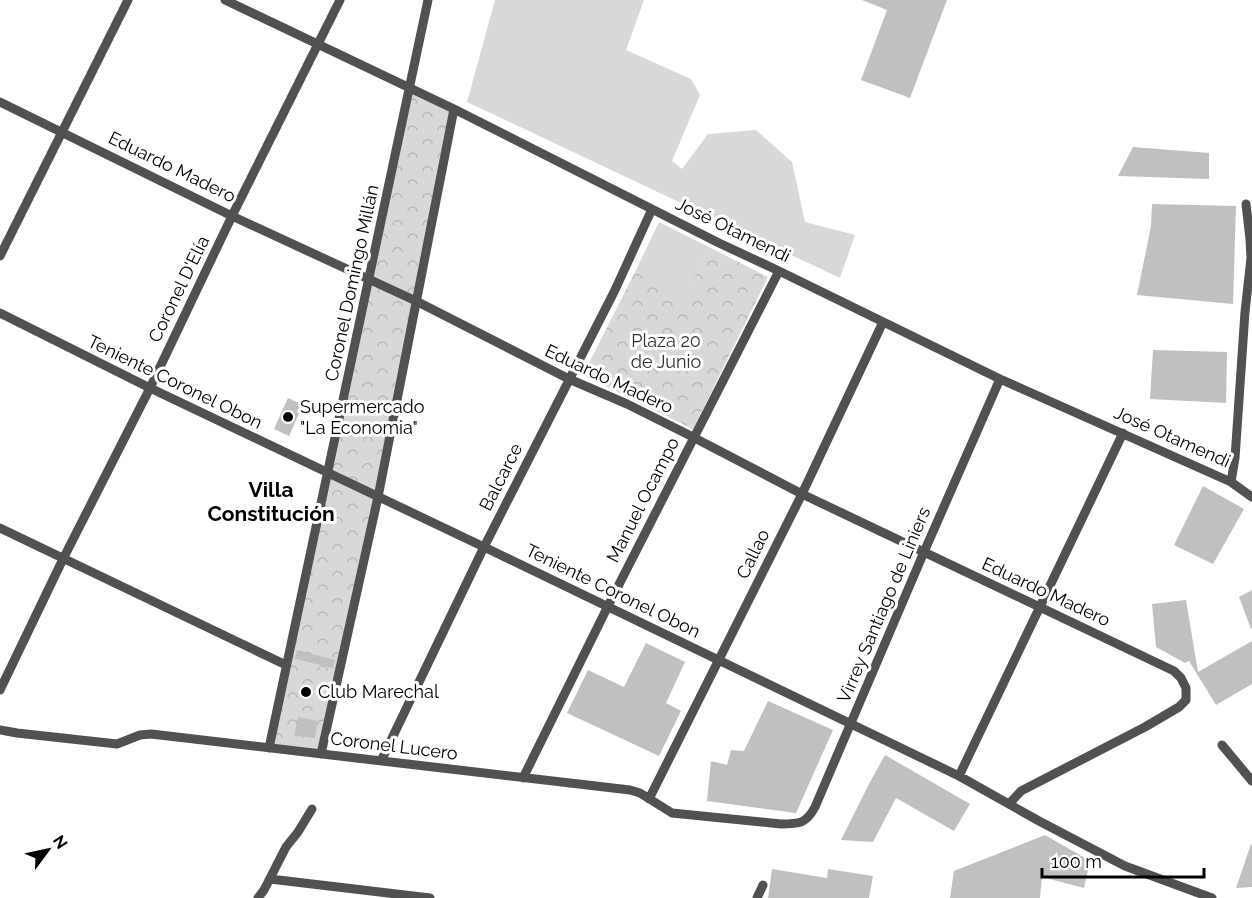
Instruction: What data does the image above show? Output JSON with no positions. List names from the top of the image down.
{
  "streets": {
    "street": [
      "Eduardo Madero",
      "José Otamendi",
      "Coronel Domingo Millán",
      "Coronel D'Elía",
      "Teniente Coronel Obon",
      "Balcarce",
      "Manuel Ocampo",
      "Callao",
      "Virrey Santiago de Liniers",
      "Coronel Lucero"
    ]
  },
  "crossings": [
    ["Eduardo Madero", "Coronel Domingo Millán"],
    ["Eduardo Madero", "Coronel D'Elía"],
    ["Eduardo Madero", "Teniente Coronel Obon"],
    ["Eduardo Madero", "Balcarce"],
    ["Eduardo Madero", "Manuel Ocampo"],
    ["Eduardo Madero", "Callao"],
    ["Eduardo Madero", "Virrey Santiago de Liniers"],
    ["José Otamendi", "Coronel Domingo Millán"],
    ["José Otamendi", "Coronel D'Elía"],
    ["José Otamendi", "Balcarce"],
    ["José Otamendi", "Manuel Ocampo"],
    ["José Otamendi", "Callao"],
    ["José Otamendi", "Virrey Santiago de Liniers"],
    ["Coronel Domingo Millán", "Teniente Coronel Obon"],
    ["Coronel Domingo Millán", "Coronel Lucero"],
    ["Coronel D'Elía", "Teniente Coronel Obon"],
    ["Teniente Coronel Obon", "Balcarce"],
    ["Teniente Coronel Obon", "Manuel Ocampo"],
    ["Teniente Coronel Obon", "Callao"],
    ["Teniente Coronel Obon", "Virrey Santiago de Liniers"],
    ["Balcarce", "Coronel Lucero"],
    ["Manuel Ocampo", "Coronel Lucero"],
    ["Callao", "Coronel Lucero"],
    ["Virrey Santiago de Liniers", "Coronel Lucero"]
  ],
  "districts": ["Villa Constitución"],
  "parks": ["Plaza 20 de Junio"],
  "places": ["Supermercado \"La Economia\"", "Club Marechal"],
  "scale_bar": "100 m",
  "north": "top right"
}
